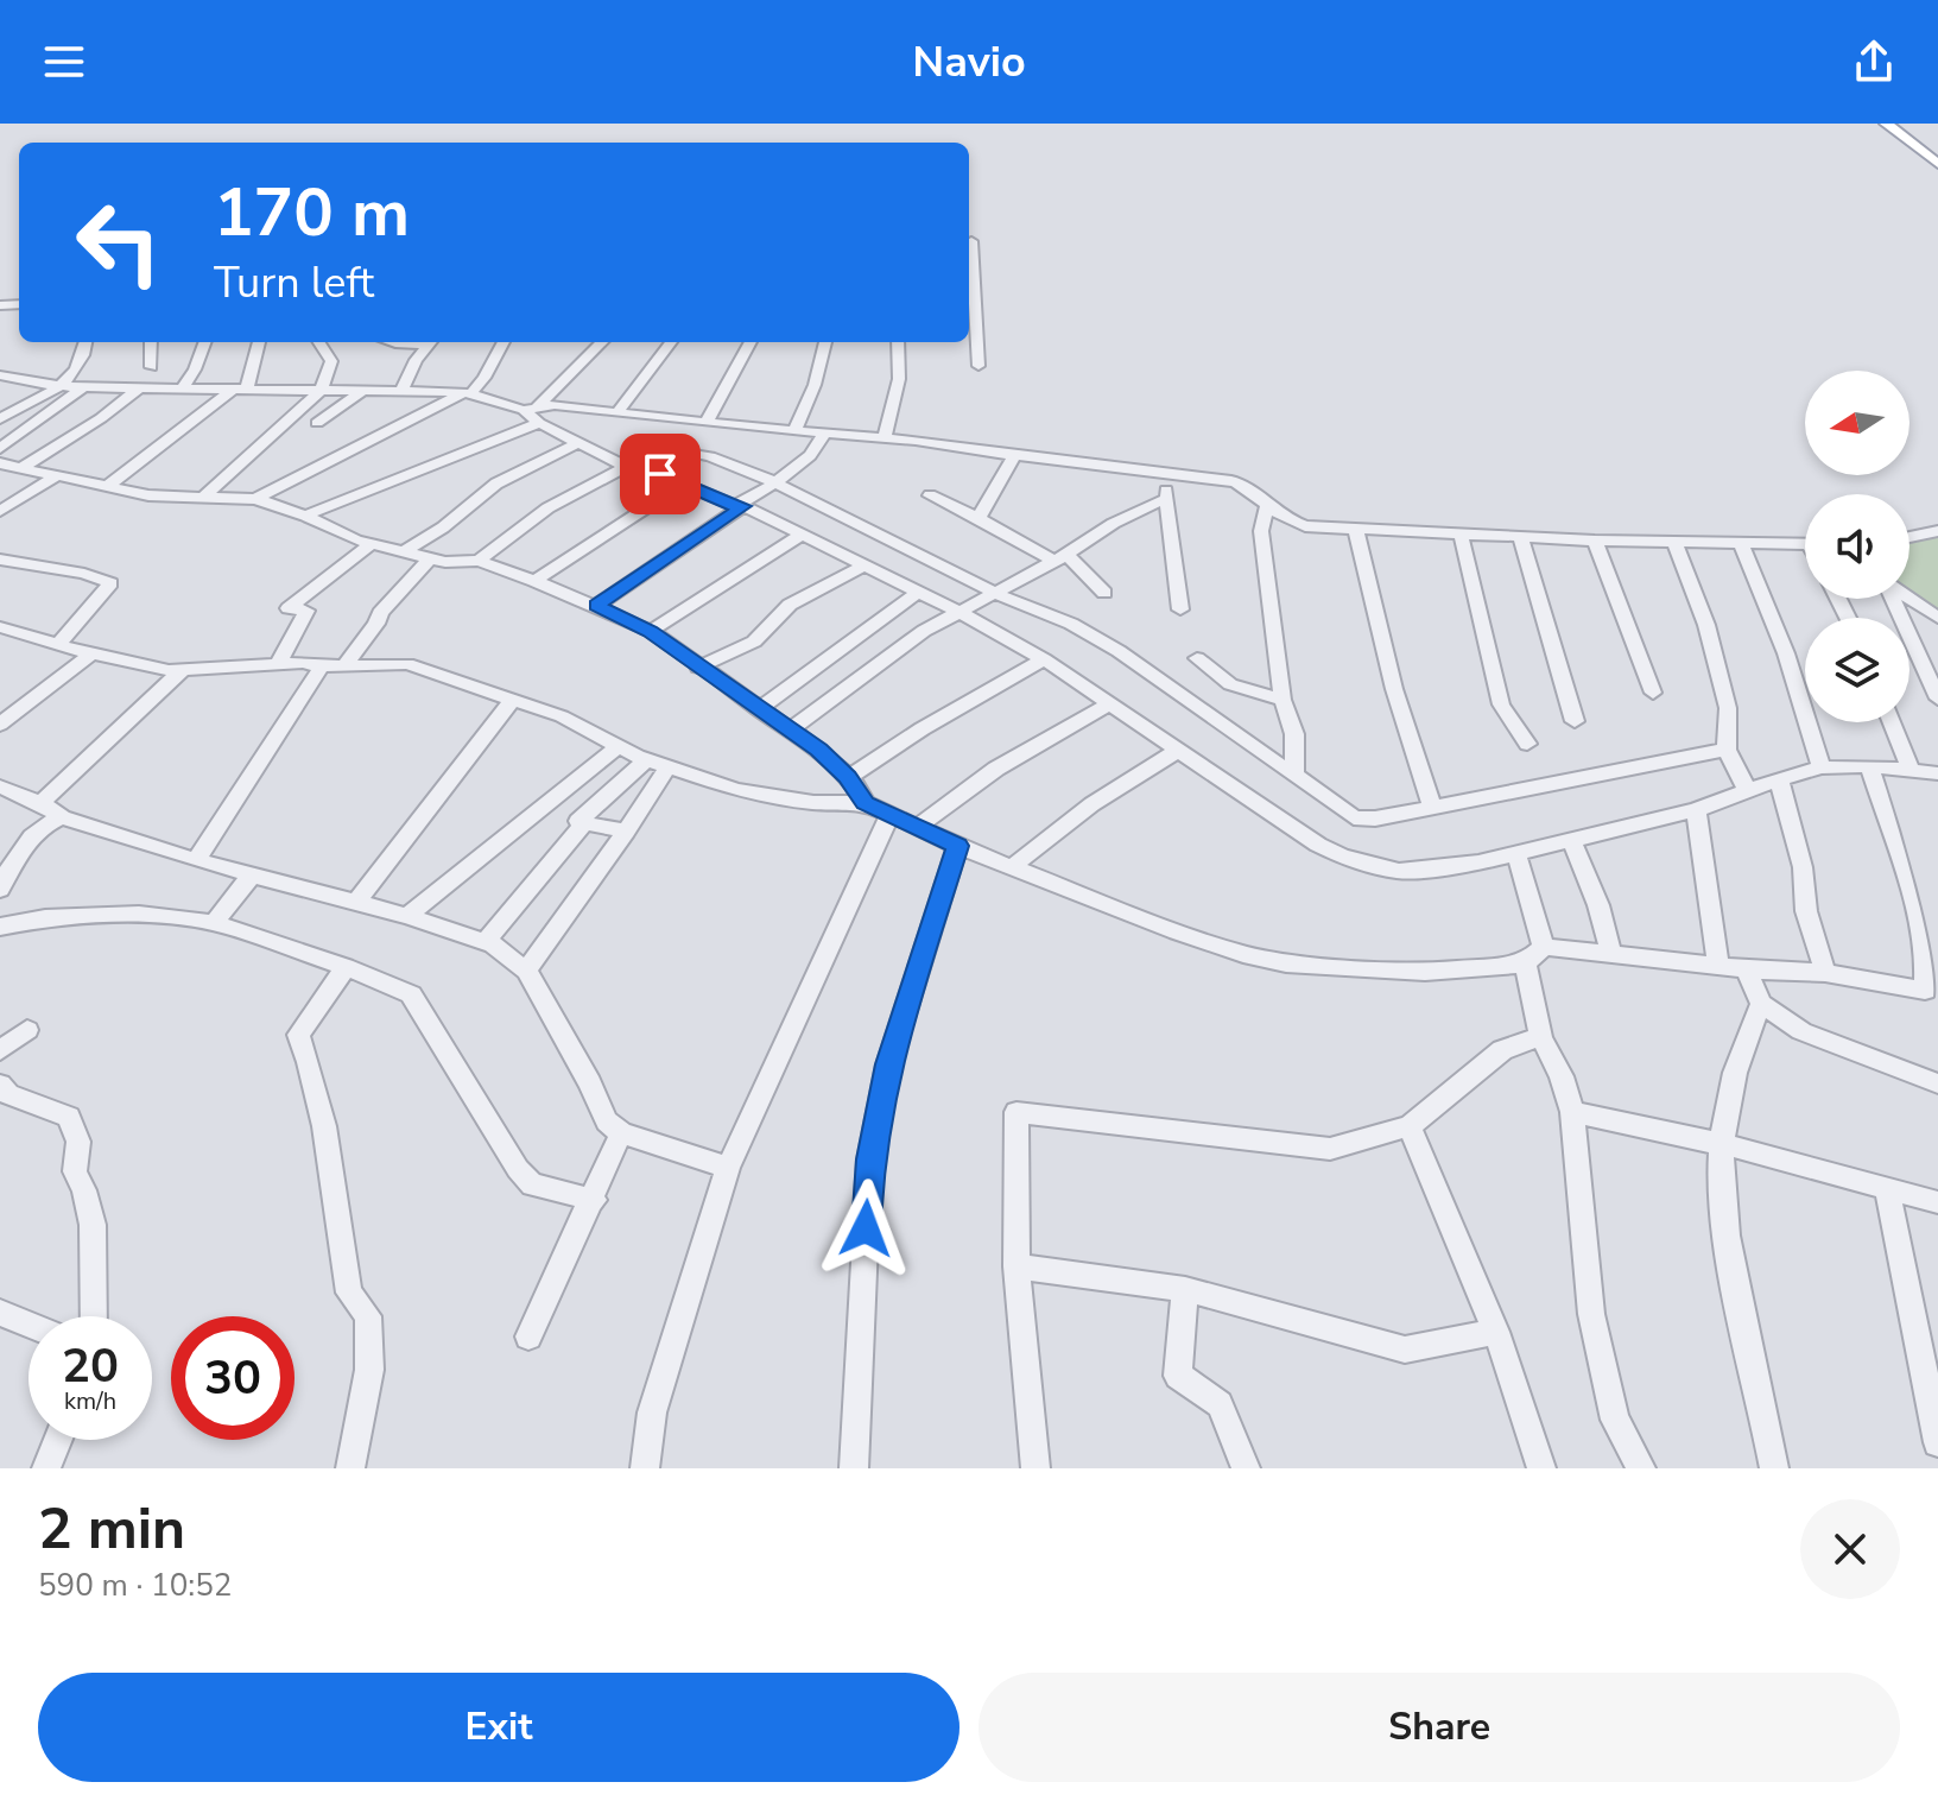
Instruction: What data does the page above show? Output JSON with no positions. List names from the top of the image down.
{
  "north": "left",
  "page": {
    "header": "Navio",
    "turn": ["170 m", "Turn left"],
    "speed": "20 km/h",
    "limit": "30",
    "heading": ["2 min", "590 m · 10:52"],
    "buttons": ["Exit", "Share"]
  }
}
